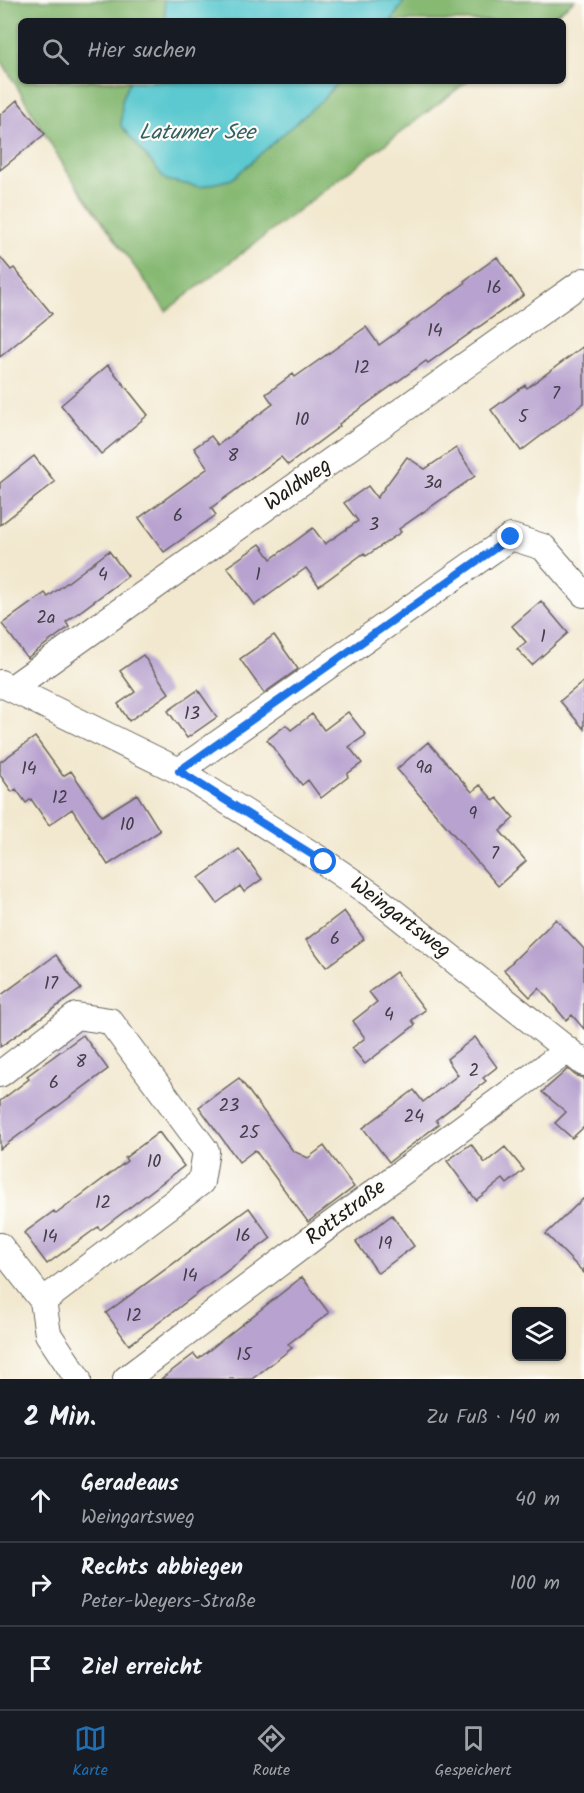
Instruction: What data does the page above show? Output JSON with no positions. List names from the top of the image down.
{
  "streets": {
    "street": ["Waldweg", "Weingartsweg", "Rottstraße"]
  },
  "crossings": [
    ["Waldweg", "Weingartsweg"],
    ["Weingartsweg", "Rottstraße"]
  ],
  "water": ["Latumer See"],
  "house_numbers": [
    "16",
    "14",
    "12",
    "7",
    "5",
    "10",
    "8",
    "3a",
    "6",
    "3",
    "4",
    "1",
    "2a",
    "1",
    "13",
    "9a",
    "14",
    "12",
    "9",
    "10",
    "7",
    "6",
    "17",
    "4",
    "8",
    "2",
    "6",
    "23",
    "24",
    "25",
    "10",
    "12",
    "16",
    "14",
    "19",
    "14",
    "12",
    "15"
  ],
  "page": {
    "search": "Hier suchen",
    "heading": ["2 Min.", "Zu Fuß · 140 m"],
    "list": [
      ["Geradeaus", "Weingartsweg", "40 m"],
      ["Rechts abbiegen", "Peter-Weyers-Straße", "100 m"],
      "Ziel erreicht"
    ],
    "nav": ["Karte", "Route", "Gespeichert"]
  }
}
